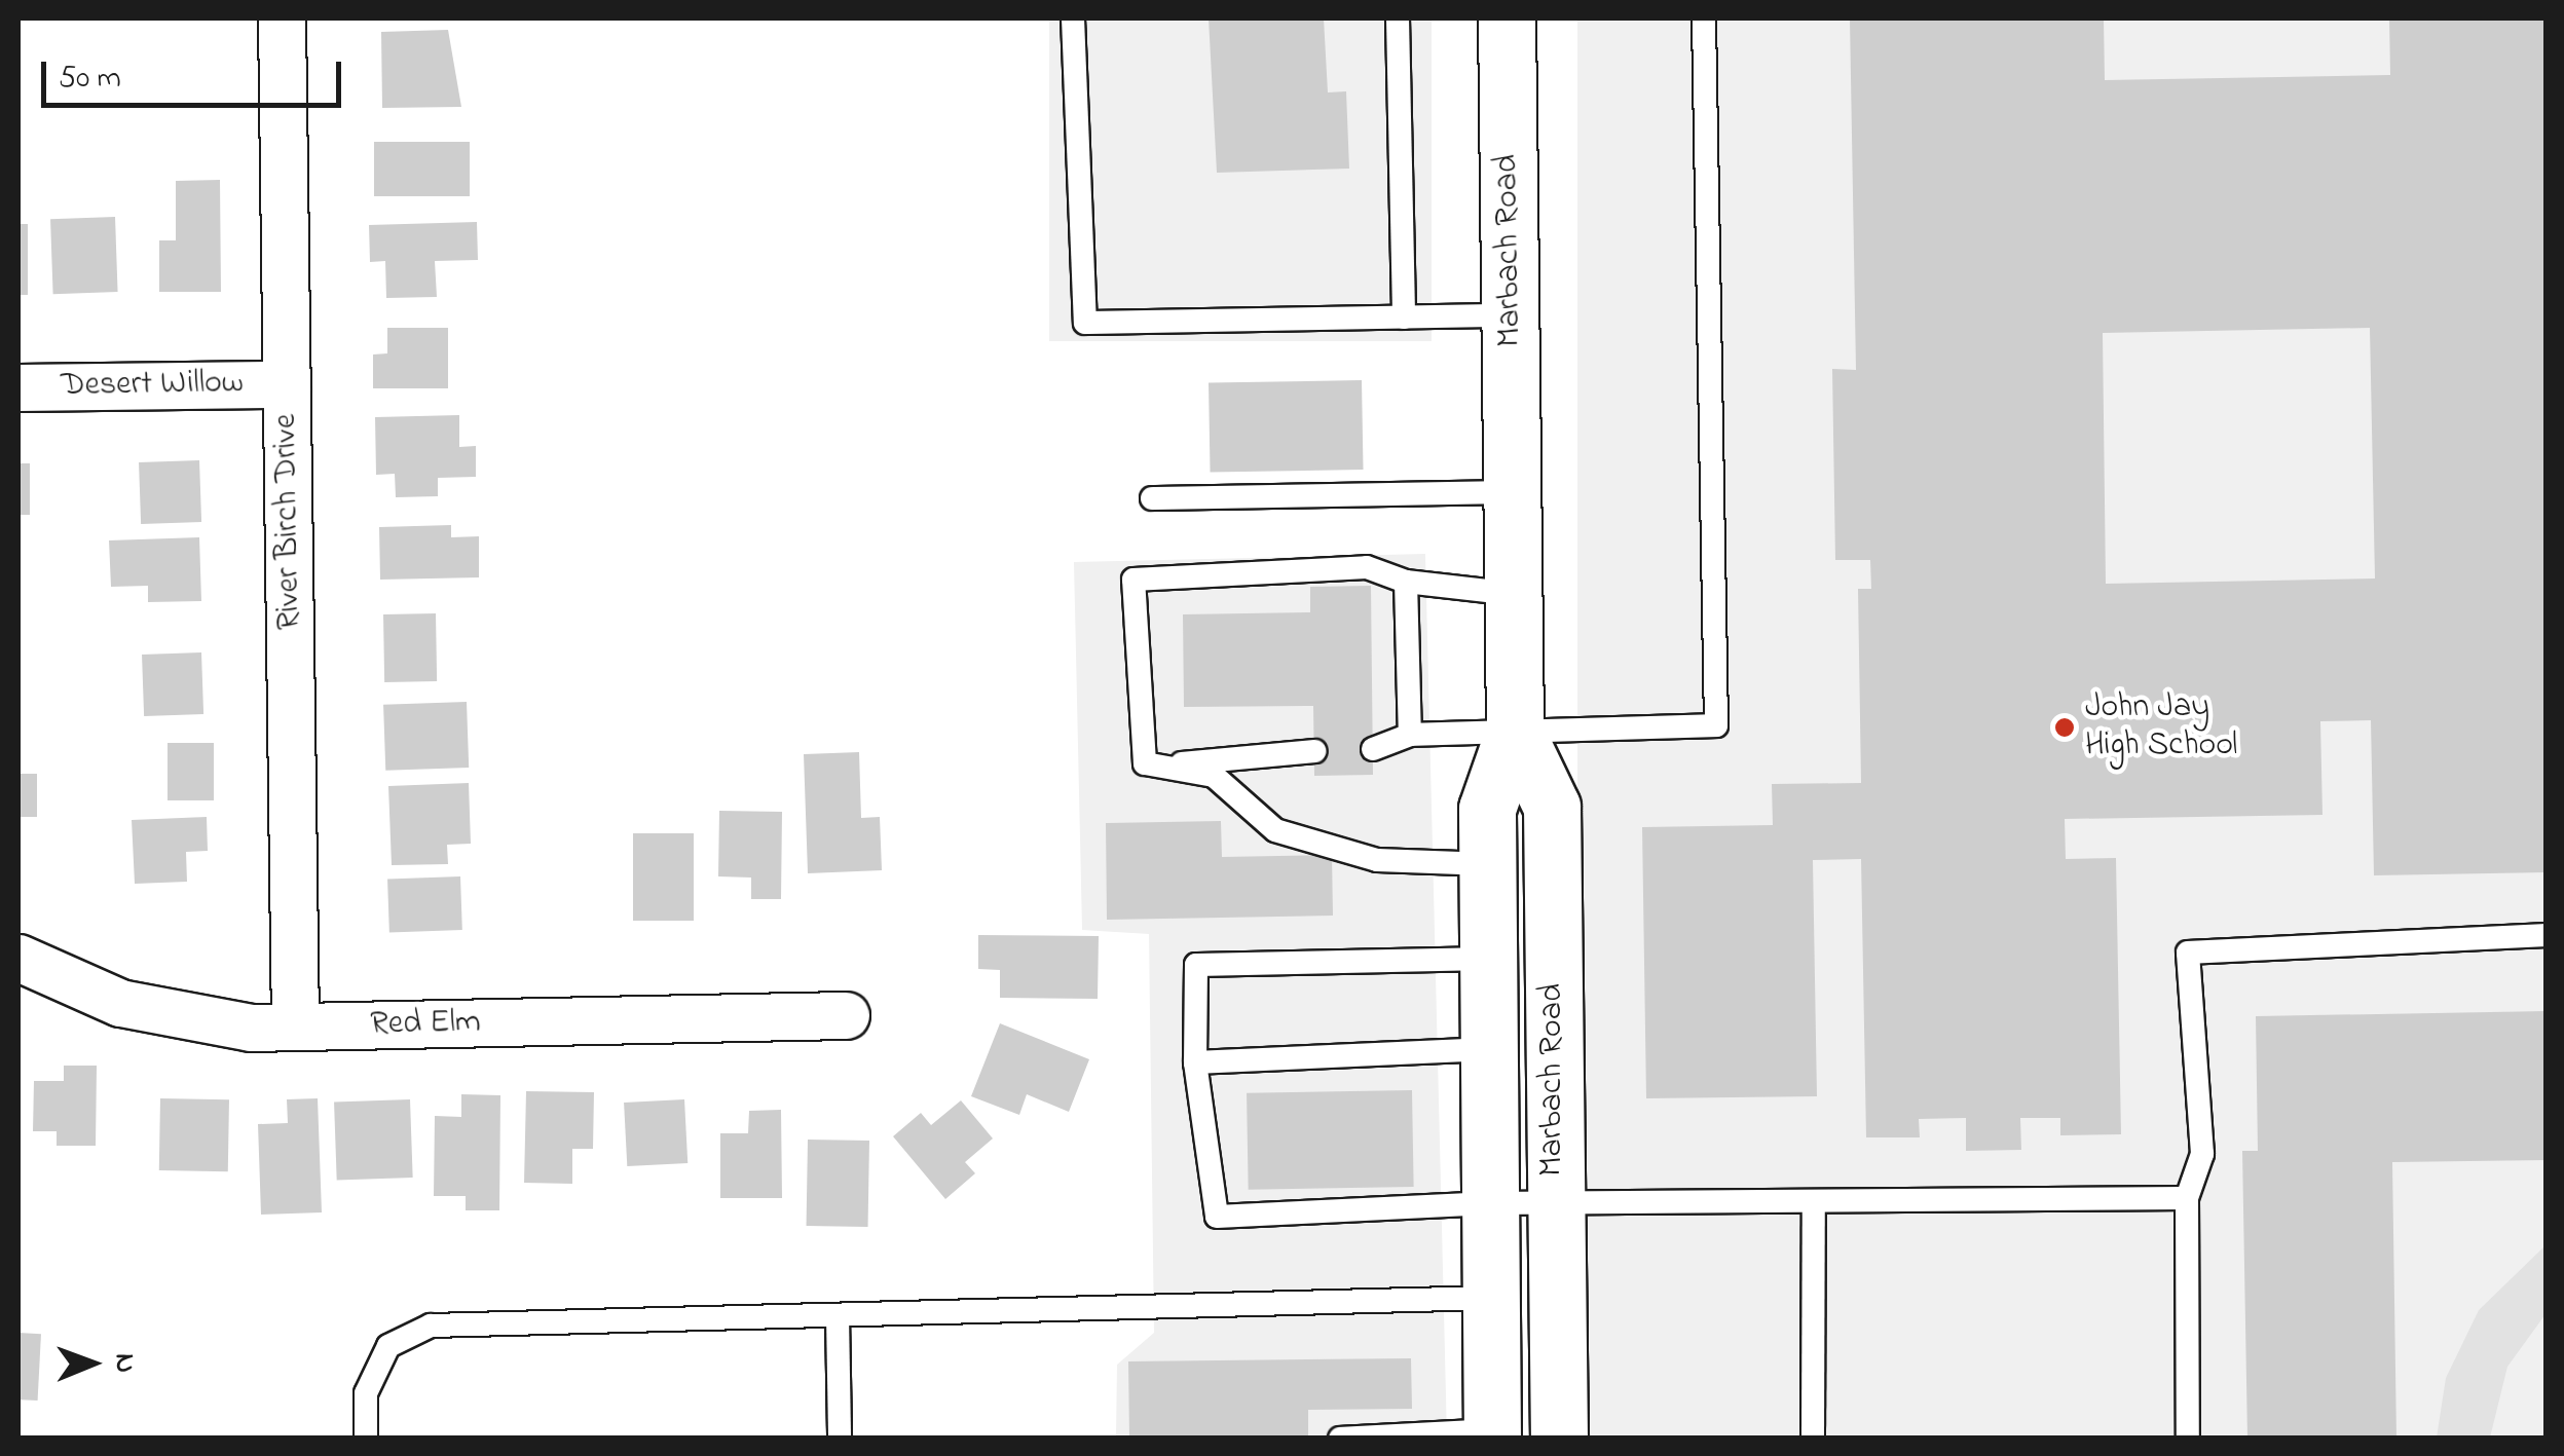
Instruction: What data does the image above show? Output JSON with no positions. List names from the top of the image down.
{
  "streets": {
    "main road": ["Marbach Road"],
    "street": ["Desert Willow", "River Birch Drive", "Red Elm"]
  },
  "crossings": [
    ["Desert Willow", "River Birch Drive"],
    ["River Birch Drive", "Red Elm"]
  ],
  "places": ["John Jay High School"],
  "scale_bar": "50 m",
  "north": "right"
}
